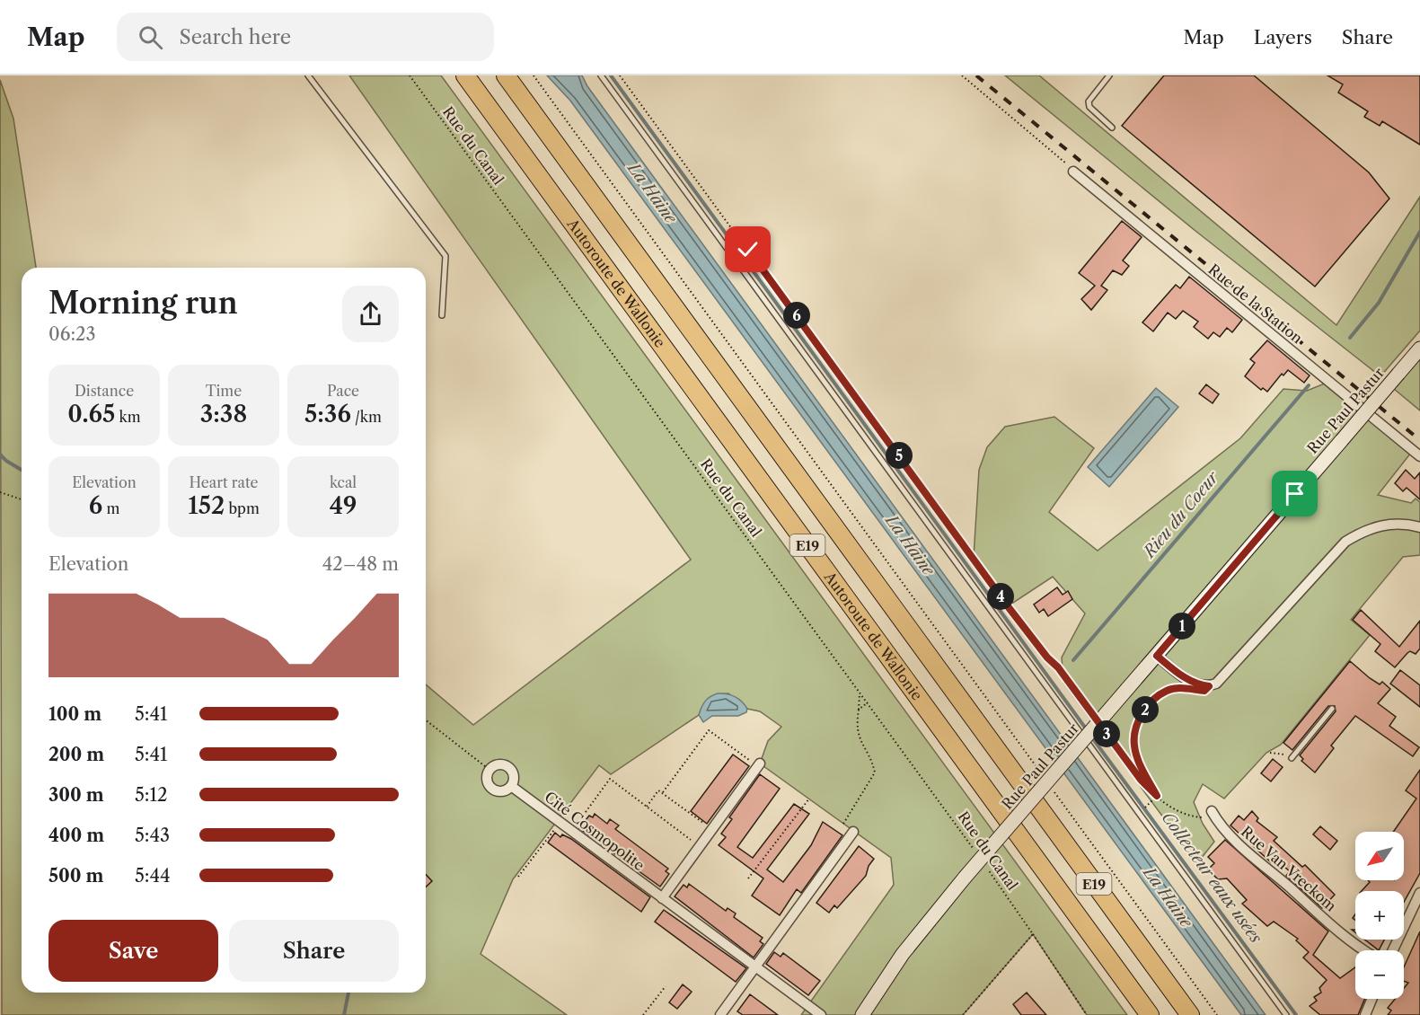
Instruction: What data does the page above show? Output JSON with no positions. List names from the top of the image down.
{
  "streets": {
    "highway": ["Autoroute de Wallonie", "E19"],
    "main road": ["Rue Paul Pastur"],
    "street": ["Rue de la Station", "Cité Cosmopolite", "Rue Van Vreckom"],
    "path": ["Rue du Canal"]
  },
  "water": ["La Haine", "Rieu du Coeur", "Collecteur eaux usées"],
  "north": "bottom left",
  "page": {
    "header": "Map",
    "search": "Search here",
    "nav": ["Map", "Layers", "Share"],
    "heading": ["Morning run", "06:23"],
    "pins": [
      "6",
      "5",
      "4",
      "1",
      "2",
      "3"
    ],
    "stats": [
      ["Distance", "0.65 km"],
      ["Time", "3:38"],
      ["Pace", "5:36 /km"],
      ["Elevation", "6 m"],
      ["Heart rate", "152 bpm"],
      ["kcal", "49"]
    ],
    "chart": ["Elevation", "42–48 m"],
    "list": [
      {
        "name": "100 m",
        "note": "5:41"
      },
      {
        "name": "200 m",
        "note": "5:41"
      },
      {
        "name": "300 m",
        "note": "5:12"
      },
      {
        "name": "400 m",
        "note": "5:43"
      },
      {
        "name": "500 m",
        "note": "5:44"
      }
    ],
    "map_buttons": ["+", "−"],
    "buttons": ["Save", "Share"]
  }
}
